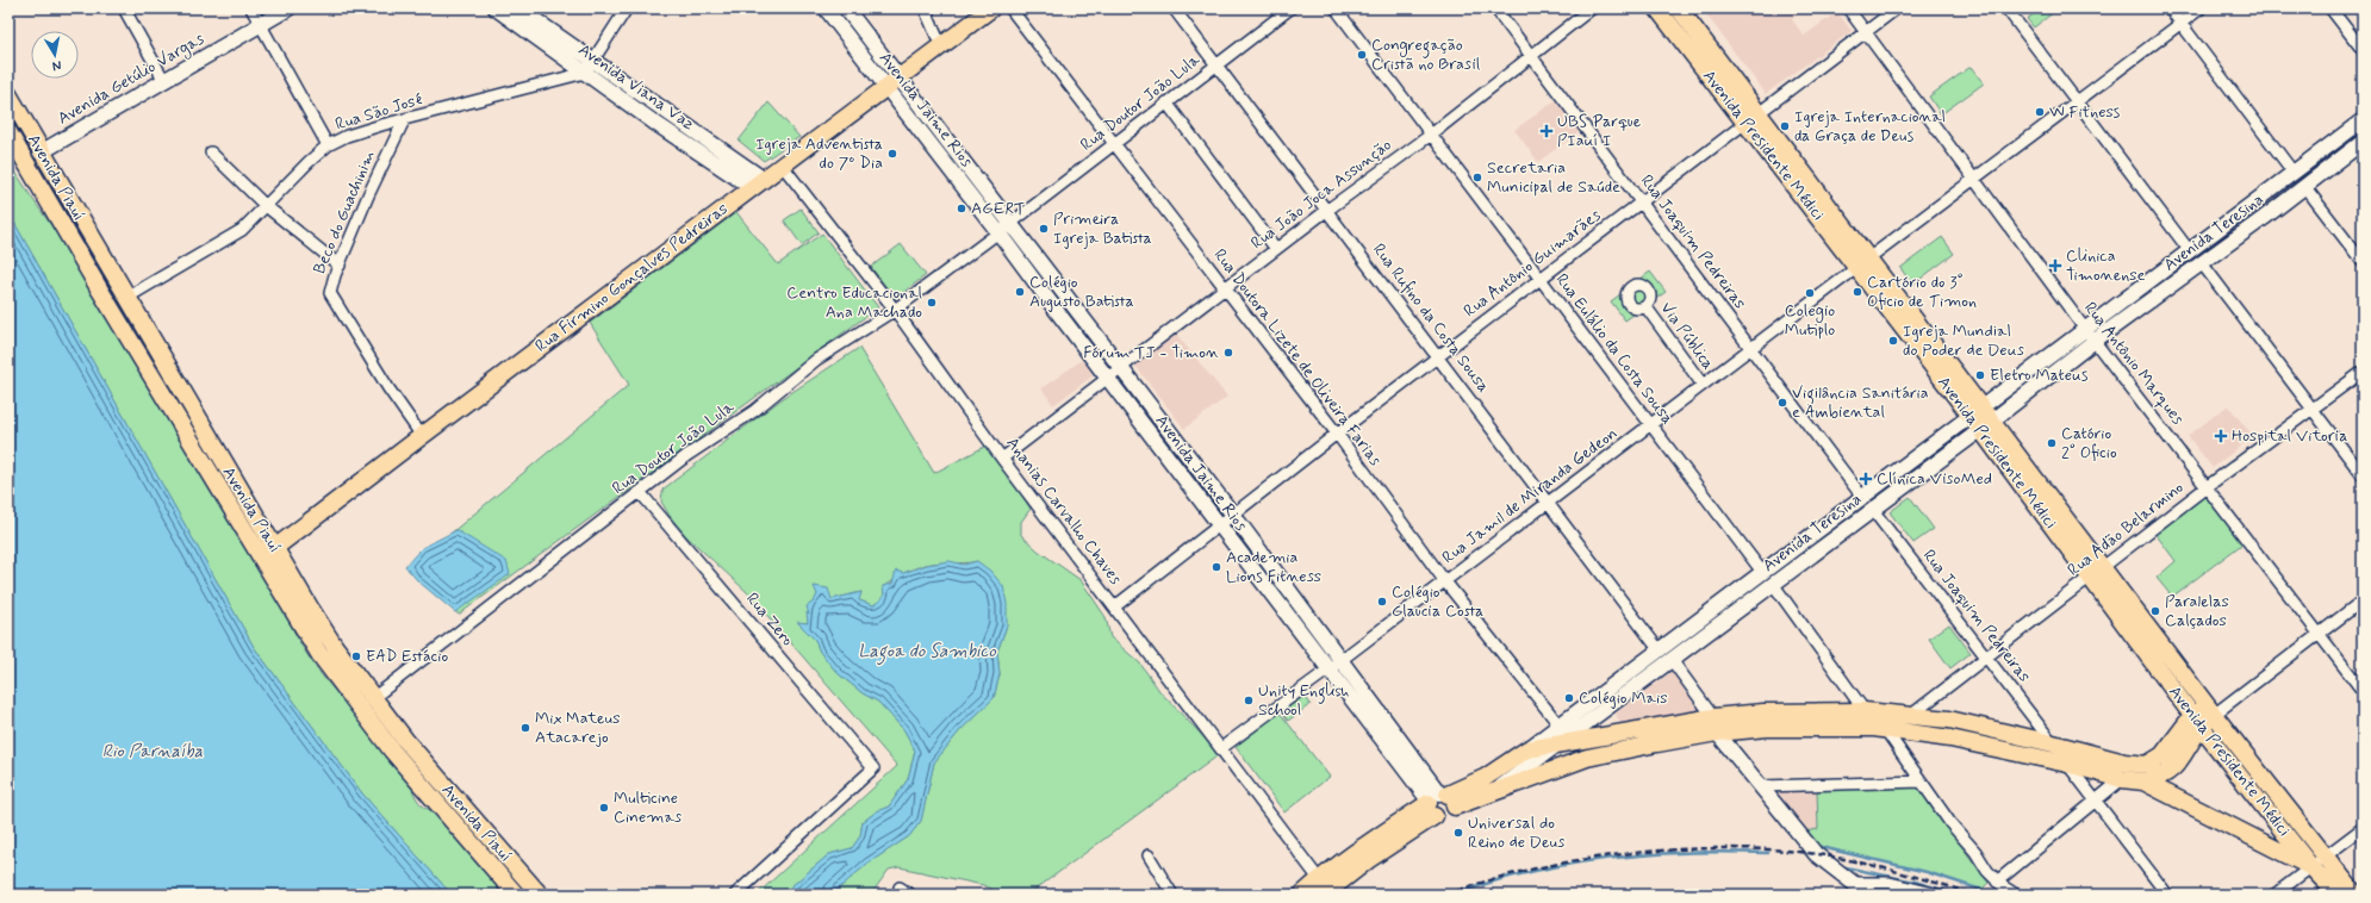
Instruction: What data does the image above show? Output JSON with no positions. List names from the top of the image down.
{
  "streets": {
    "main road": ["Avenida Presidente Médici", "Avenida Piauí", "Rua Firmino Gonçalves Pedreiras"],
    "street": [
      "Avenida Getúlio Vargas",
      "Avenida Viana Vaz",
      "Rua Doutor João Lula",
      "Avenida Jaime Rios",
      "Rua São José",
      "Rua João Joca Assunção",
      "Beco do Guachinim",
      "Avenida Teresina",
      "Rua Joaquim Pedreiras",
      "Rua Antônio Guimarães",
      "Rua Rufino da Costa Sousa",
      "Via Pública",
      "Rua Eulálio da Costa Sousa",
      "Rua Doutora Lizete de Oliveira Farias",
      "Rua Antônio Marques",
      "Rua Jamil de Miranda Gedeon",
      "Ananias Carvalho Chaves",
      "Rua Adão Belarmino",
      "Rua Zero"
    ]
  },
  "crossings": [
    ["Avenida Getúlio Vargas", "Avenida Piauí"],
    ["Avenida Viana Vaz", "Rua São José"],
    ["Avenida Viana Vaz", "Rua Firmino Gonçalves Pedreiras"],
    ["Rua Doutor João Lula", "Avenida Jaime Rios"],
    ["Rua Doutor João Lula", "Avenida Piauí"],
    ["Rua Doutor João Lula", "Rua Rufino da Costa Sousa"],
    ["Rua Doutor João Lula", "Rua Doutora Lizete de Oliveira Farias"],
    ["Rua Doutor João Lula", "Ananias Carvalho Chaves"],
    ["Rua Doutor João Lula", "Rua Zero"],
    ["Avenida Jaime Rios", "Rua João Joca Assunção"],
    ["Avenida Jaime Rios", "Rua Antônio Guimarães"],
    ["Avenida Jaime Rios", "Rua Firmino Gonçalves Pedreiras"],
    ["Avenida Jaime Rios", "Rua Jamil de Miranda Gedeon"],
    ["Rua São José", "Avenida Piauí"],
    ["Rua São José", "Beco do Guachinim"],
    ["Avenida Presidente Médici", "Avenida Teresina"],
    ["Avenida Presidente Médici", "Rua Antônio Guimarães"],
    ["Avenida Presidente Médici", "Rua Jamil de Miranda Gedeon"],
    ["Avenida Presidente Médici", "Rua Adão Belarmino"],
    ["Avenida Piauí", "Rua Firmino Gonçalves Pedreiras"],
    ["Rua João Joca Assunção", "Rua Joaquim Pedreiras"],
    ["Rua João Joca Assunção", "Rua Rufino da Costa Sousa"],
    ["Rua João Joca Assunção", "Rua Eulálio da Costa Sousa"],
    ["Rua João Joca Assunção", "Rua Doutora Lizete de Oliveira Farias"],
    ["Rua João Joca Assunção", "Ananias Carvalho Chaves"],
    ["Beco do Guachinim", "Rua Firmino Gonçalves Pedreiras"],
    ["Avenida Teresina", "Rua Joaquim Pedreiras"],
    ["Avenida Teresina", "Rua Rufino da Costa Sousa"],
    ["Avenida Teresina", "Rua Eulálio da Costa Sousa"],
    ["Avenida Teresina", "Rua Doutora Lizete de Oliveira Farias"],
    ["Avenida Teresina", "Rua Antônio Marques"],
    ["Rua Joaquim Pedreiras", "Rua Antônio Guimarães"],
    ["Rua Joaquim Pedreiras", "Rua Jamil de Miranda Gedeon"],
    ["Rua Joaquim Pedreiras", "Rua Adão Belarmino"],
    ["Rua Antônio Guimarães", "Rua Rufino da Costa Sousa"],
    ["Rua Antônio Guimarães", "Rua Eulálio da Costa Sousa"],
    ["Rua Antônio Guimarães", "Rua Doutora Lizete de Oliveira Farias"],
    ["Rua Antônio Guimarães", "Rua Antônio Marques"],
    ["Rua Antônio Guimarães", "Ananias Carvalho Chaves"],
    ["Rua Firmino Gonçalves Pedreiras", "Ananias Carvalho Chaves"],
    ["Rua Rufino da Costa Sousa", "Rua Jamil de Miranda Gedeon"],
    ["Via Pública", "Rua Jamil de Miranda Gedeon"],
    ["Rua Eulálio da Costa Sousa", "Rua Jamil de Miranda Gedeon"],
    ["Rua Doutora Lizete de Oliveira Farias", "Rua Jamil de Miranda Gedeon"],
    ["Rua Antônio Marques", "Rua Jamil de Miranda Gedeon"],
    ["Rua Antônio Marques", "Rua Adão Belarmino"],
    ["Rua Jamil de Miranda Gedeon", "Ananias Carvalho Chaves"]
  ],
  "water": ["Lagoa do Sambico", "Rio Parnaíba"],
  "places": {
    "other": [
      "Congregação Cristã no Brasil",
      "W Fitness",
      "Igreja Internacional da Graça de Deus",
      "Igreja Adventista do 7º Dia",
      "Secretaria Municipal de Saúde",
      "AGERT",
      "Primeira Igreja Batista",
      "Colégio Augusto Batista",
      "Cartório do 3° Oficio de Timon",
      "Colegio Mutiplo",
      "Centro Educacional Ana Machado",
      "Igreja Mundial do Poder de Deus",
      "Fórum TJ - Timon",
      "Eletro Mateus",
      "Vigilância Sanitária e Ambiental",
      "Catório 2° Oficio",
      "Academia Lions Fitness",
      "Colégio Glaucia Costa",
      "Paralelas Calçados",
      "EAD Estácio",
      "Colégio Mais",
      "Unity English School",
      "Mix Mateus Atacarejo",
      "Multicine Cinemas",
      "Universal do Reino de Deus"
    ],
    "health": [
      "UBS Parque PIauí I",
      "Clinica Timonense",
      "Hospital Vitoria",
      "Clínica VisoMed"
    ]
  },
  "north": "bottom"
}
